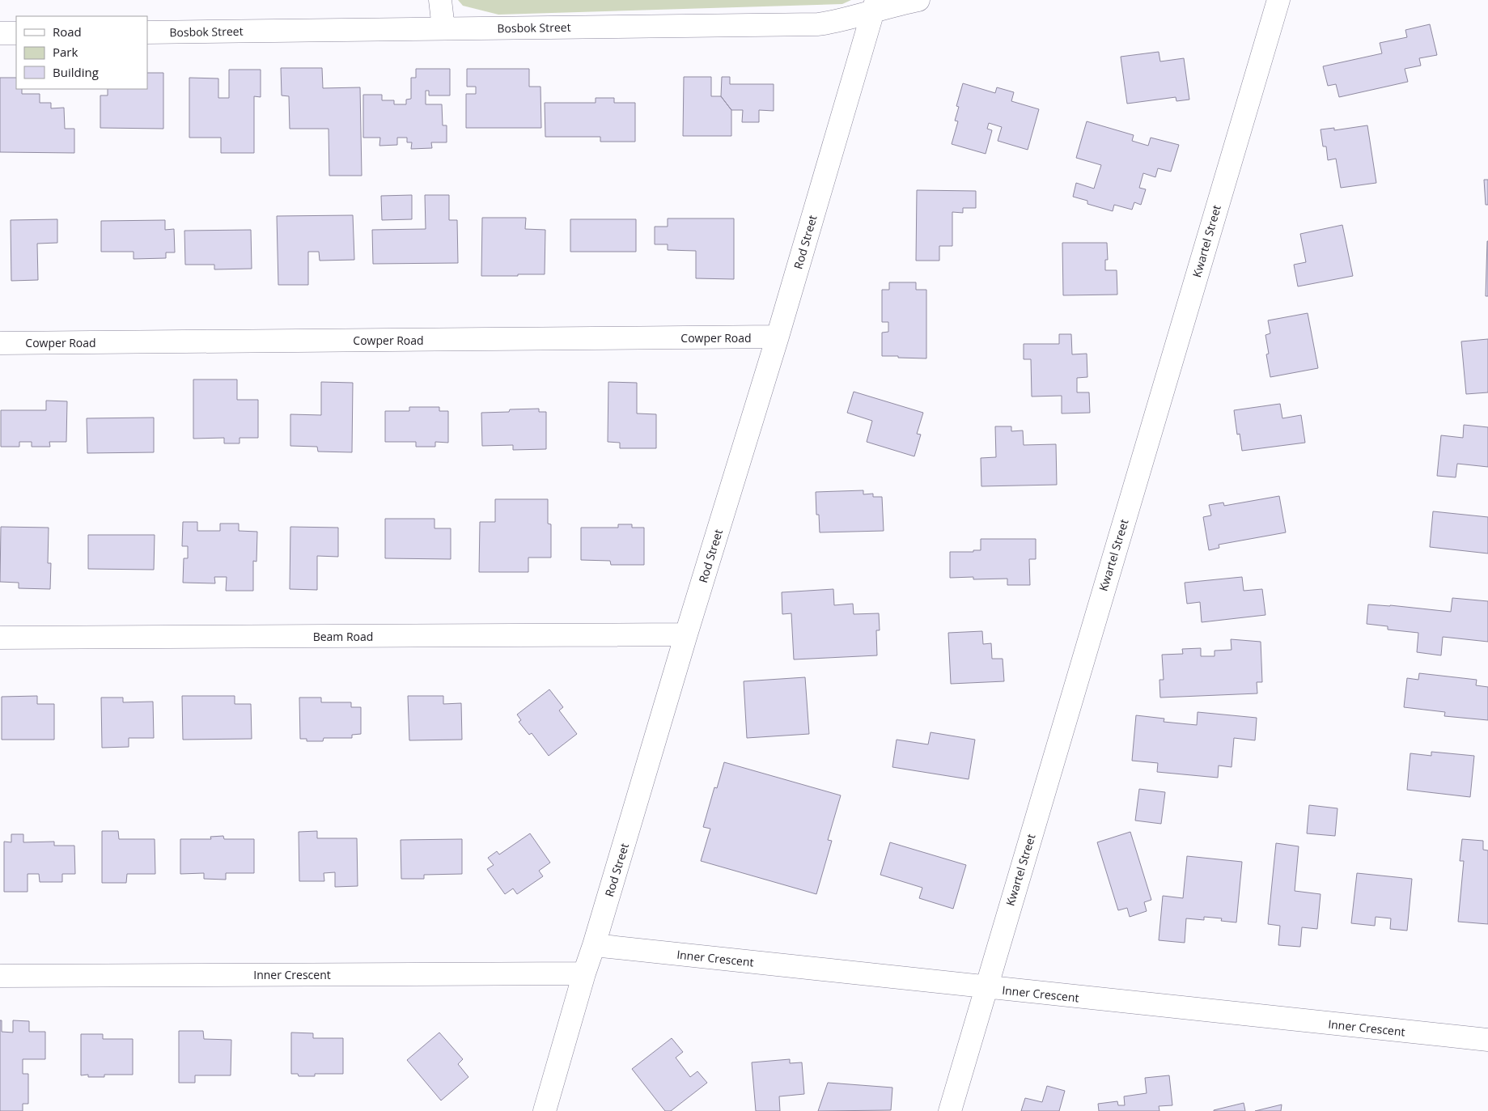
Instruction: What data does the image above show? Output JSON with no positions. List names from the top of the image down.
{
  "streets": {
    "street": [
      "Bosbok Street",
      "Kwartel Street",
      "Rod Street",
      "Cowper Road",
      "Beam Road",
      "Inner Crescent"
    ]
  },
  "crossings": [
    ["Bosbok Street", "Rod Street"],
    ["Kwartel Street", "Inner Crescent"],
    ["Rod Street", "Cowper Road"],
    ["Rod Street", "Beam Road"],
    ["Rod Street", "Inner Crescent"]
  ],
  "legend": ["Road", "Park", "Building"]
}
